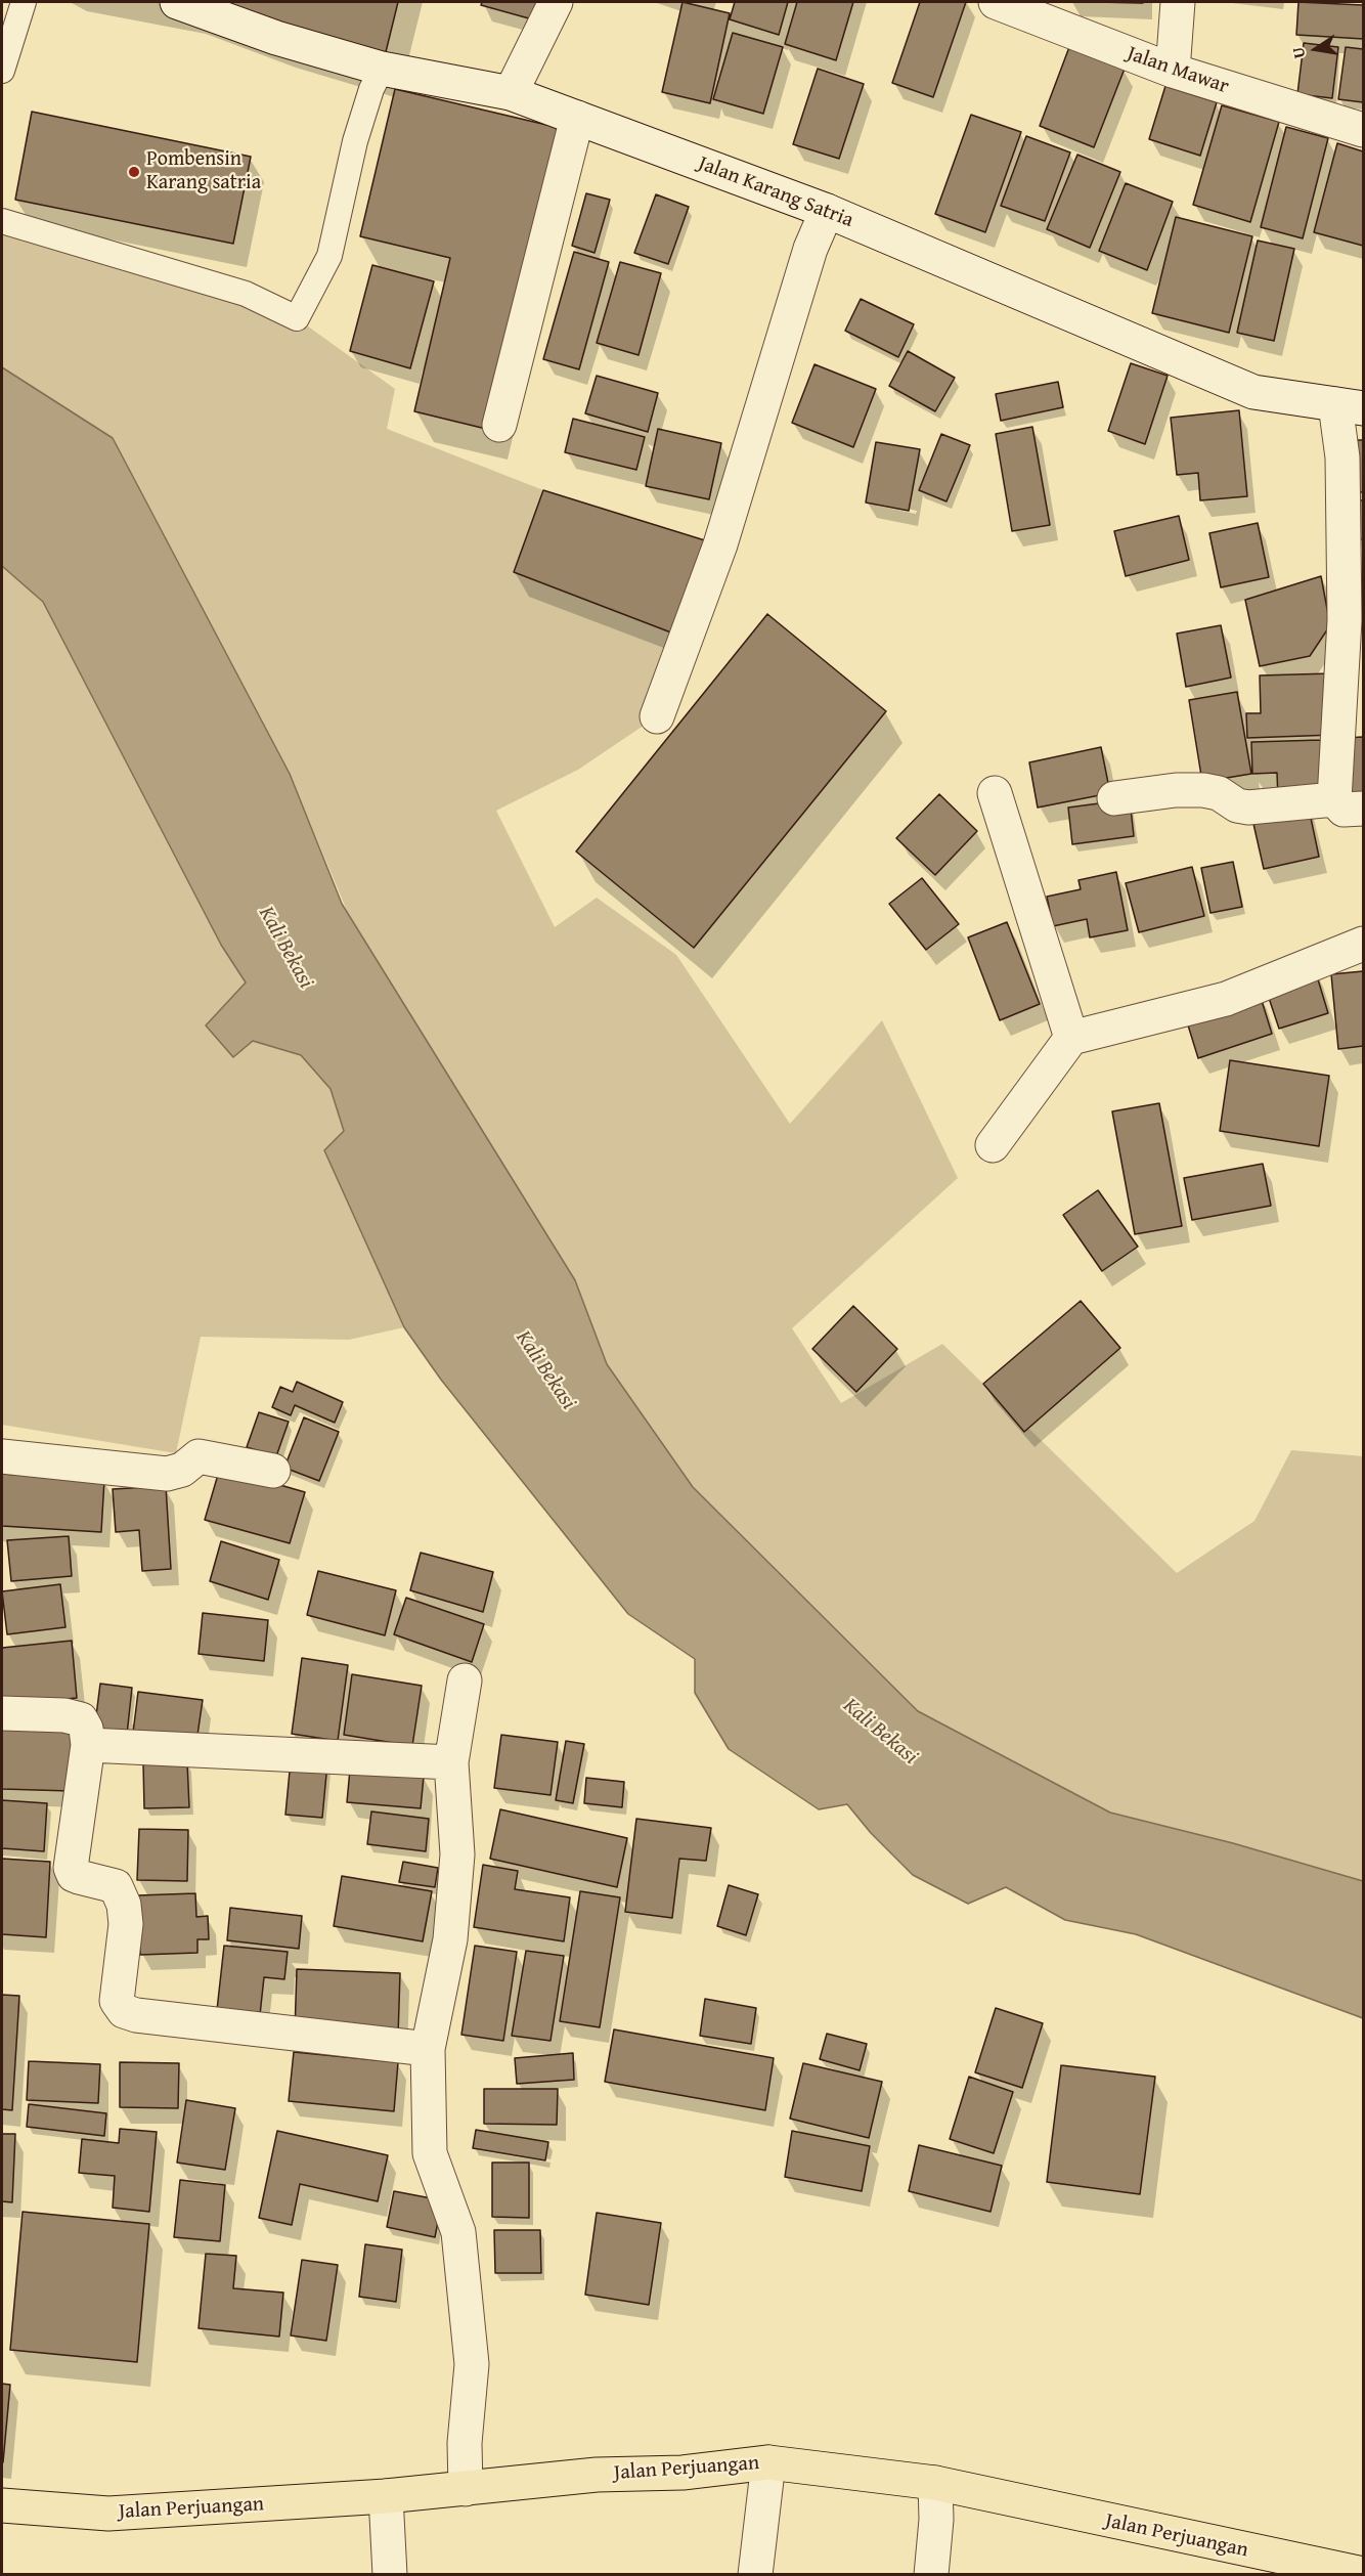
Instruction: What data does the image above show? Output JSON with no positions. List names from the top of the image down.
{
  "streets": {
    "main road": ["Jalan Perjuangan"],
    "street": ["Jalan Mawar", "Jalan Karang Satria"]
  },
  "water": ["Kali Bekasi"],
  "places": ["Pombensin Karang satria"],
  "north": "left"
}
